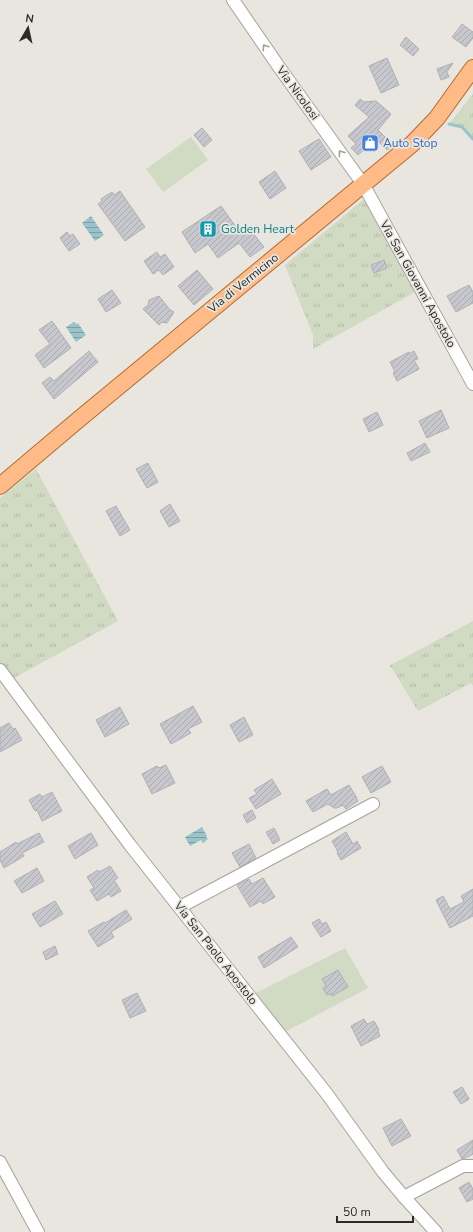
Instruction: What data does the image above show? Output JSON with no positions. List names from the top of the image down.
{
  "streets": {
    "main road": ["Via di Vermicino"],
    "street": ["Via Nicolosi", "Via San Giovanni Apostolo", "Via San Paolo Apostolo"]
  },
  "crossings": [
    ["Via Nicolosi", "Via di Vermicino"],
    ["Via Nicolosi", "Via San Giovanni Apostolo"],
    ["Via di Vermicino", "Via San Giovanni Apostolo"]
  ],
  "one_way": ["Via Nicolosi"],
  "places": {
    "shop": ["Auto Stop"],
    "building": ["Golden Heart"]
  },
  "scale_bar": "50 m",
  "north": "top"
}
